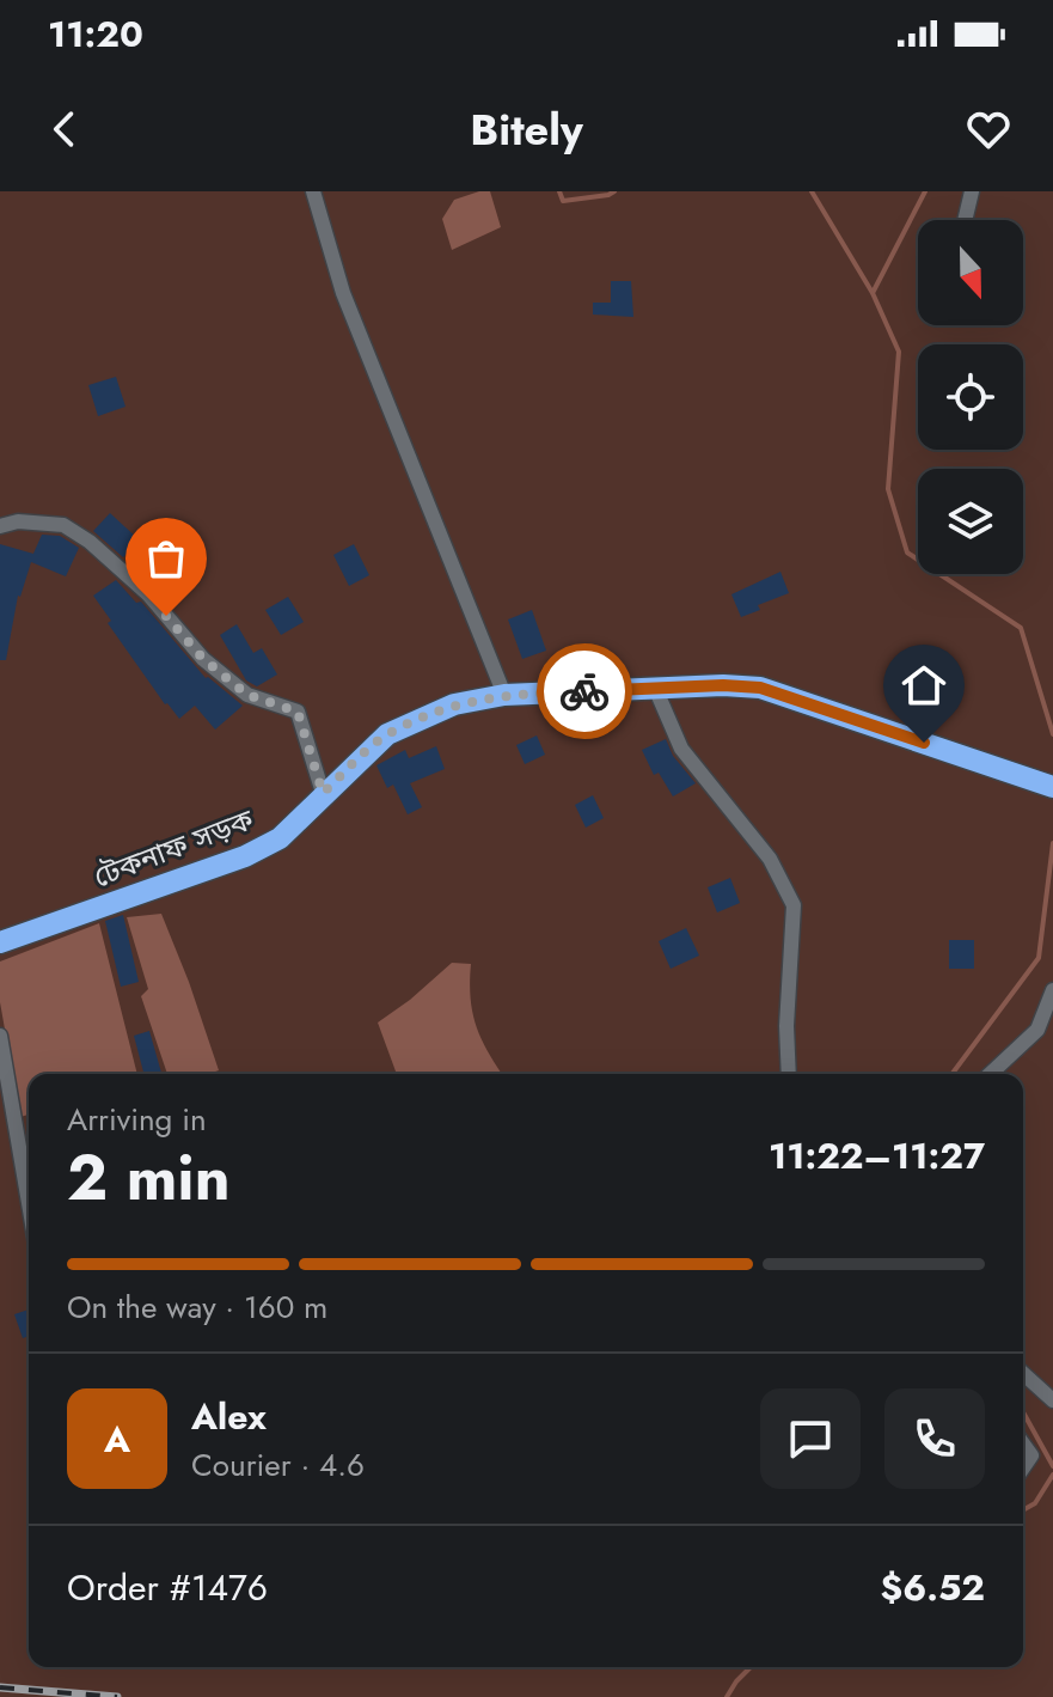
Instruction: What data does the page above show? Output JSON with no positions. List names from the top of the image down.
{
  "streets": {
    "highway": ["টেকনাফ সড়ক"]
  },
  "north": "bottom",
  "page": {
    "status": "11:20",
    "header": "Bitely",
    "heading": ["2 min", "Arriving in", "11:22–11:27"],
    "panel": [
      "Alex",
      "Courier · 4.6",
      "Order #1476",
      "$6.52"
    ],
    "bar": "On the way · 160 m",
    "round": "A"
  }
}
